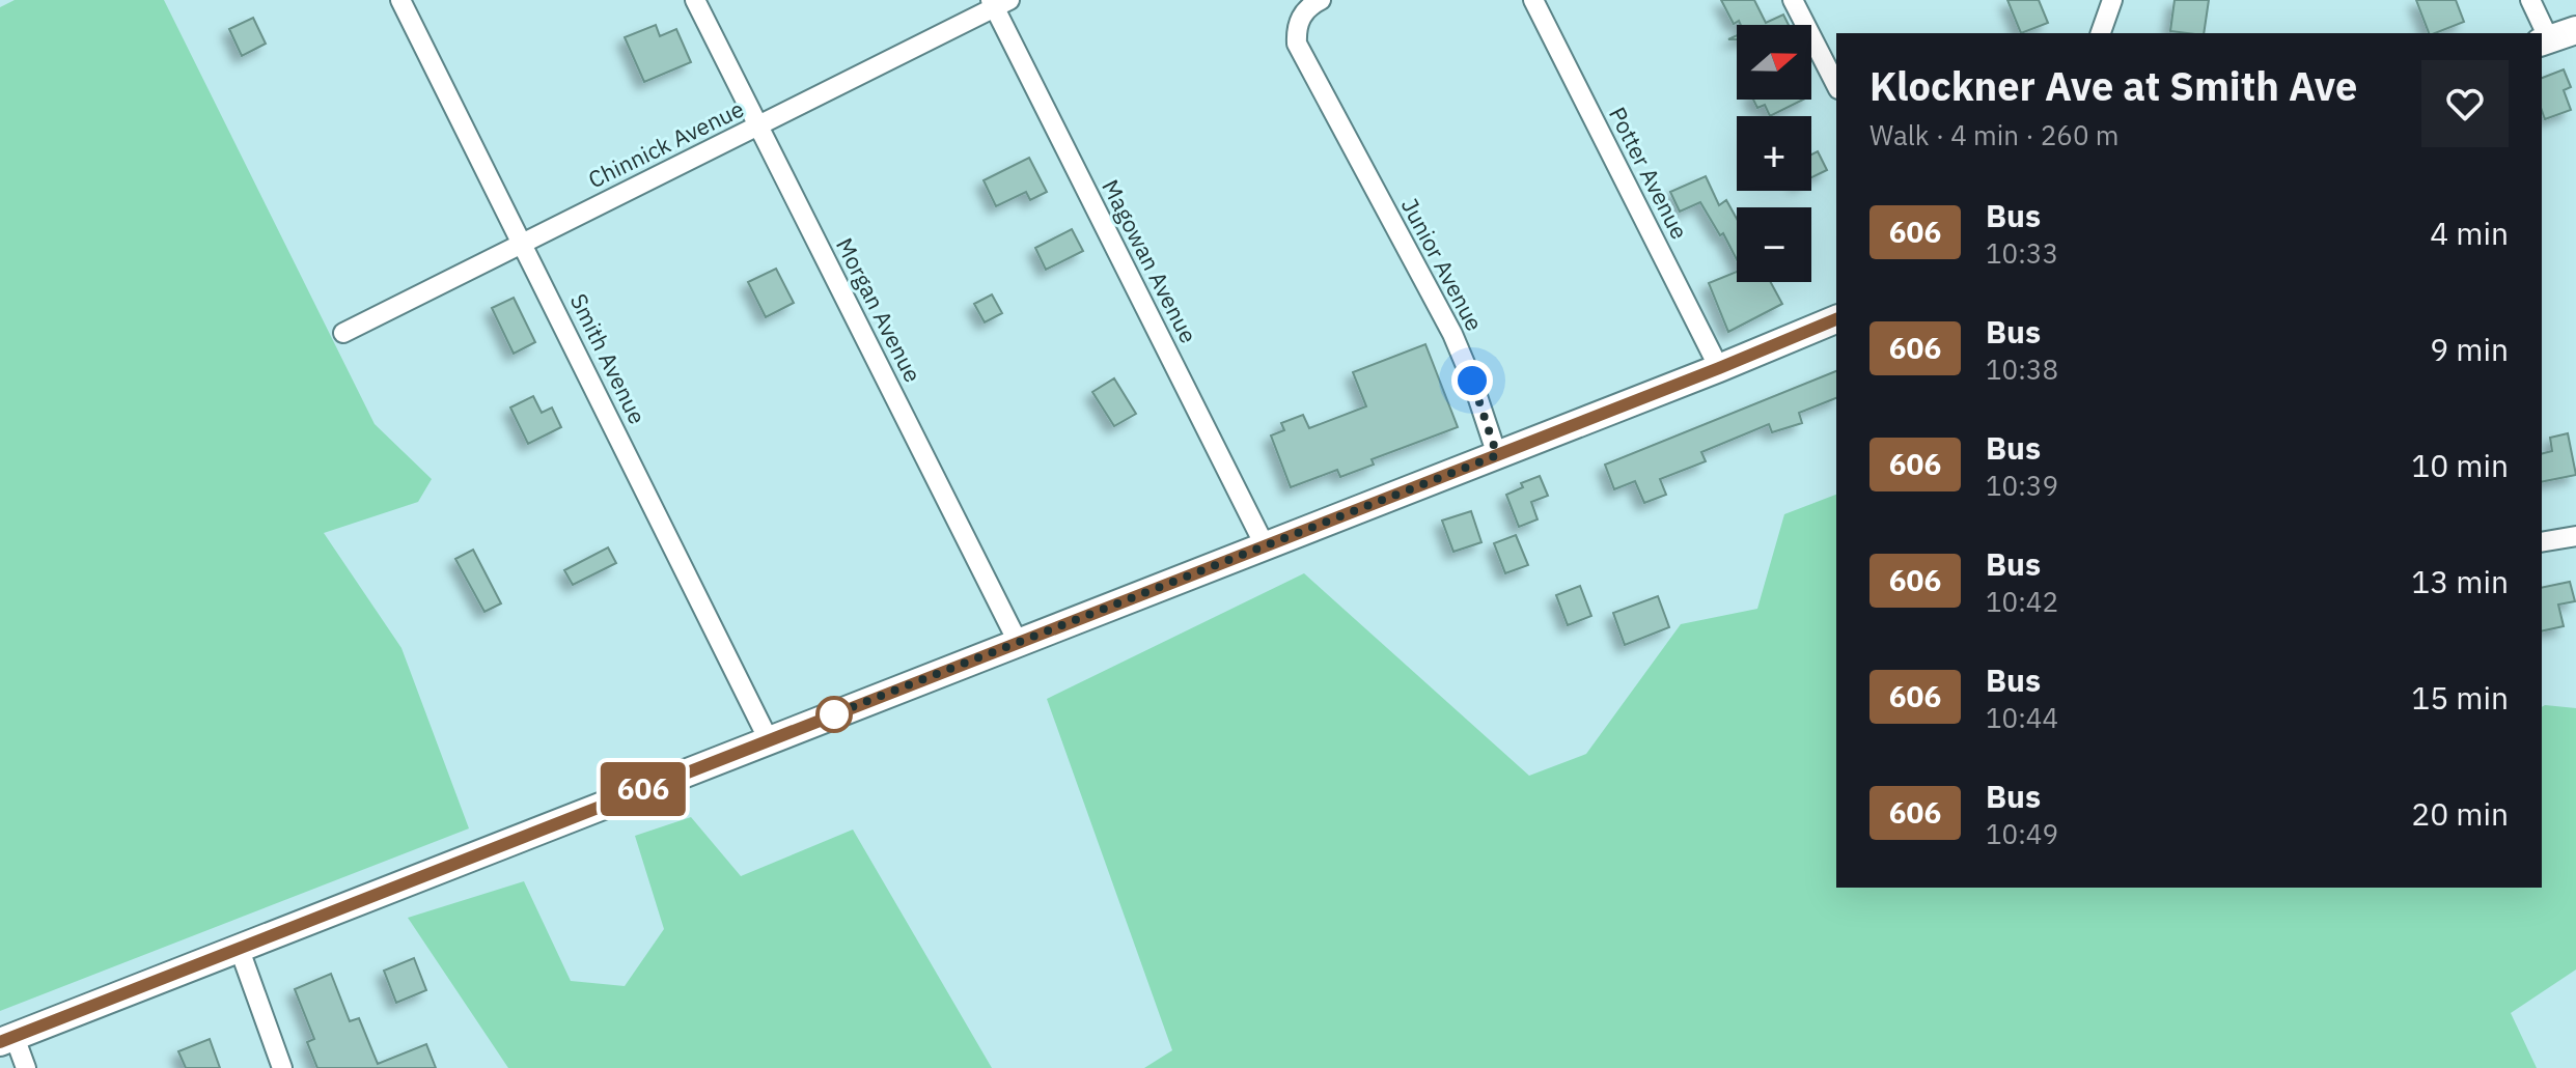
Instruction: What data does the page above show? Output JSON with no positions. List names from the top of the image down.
{
  "streets": {
    "street": [
      "Chinnick Avenue",
      "Potter Avenue",
      "Magowan Avenue",
      "Junior Avenue",
      "Morgan Avenue",
      "Smith Avenue"
    ]
  },
  "crossings": [
    ["Chinnick Avenue", "Magowan Avenue"],
    ["Chinnick Avenue", "Morgan Avenue"],
    ["Chinnick Avenue", "Smith Avenue"]
  ],
  "lines": ["bus line 606"],
  "north": "right",
  "page": {
    "on_map": "606",
    "map_buttons": ["+", "−"],
    "heading": ["Klockner Ave at Smith Ave", "Walk · 4 min · 260 m"],
    "list": [
      {
        "mark": "606",
        "name": "Bus",
        "note": "10:33",
        "value": "4 min"
      },
      {
        "mark": "606",
        "name": "Bus",
        "note": "10:38",
        "value": "9 min"
      },
      {
        "mark": "606",
        "name": "Bus",
        "note": "10:39",
        "value": "10 min"
      },
      {
        "mark": "606",
        "name": "Bus",
        "note": "10:42",
        "value": "13 min"
      },
      {
        "mark": "606",
        "name": "Bus",
        "note": "10:44",
        "value": "15 min"
      },
      {
        "mark": "606",
        "name": "Bus",
        "note": "10:49",
        "value": "20 min"
      }
    ]
  }
}
